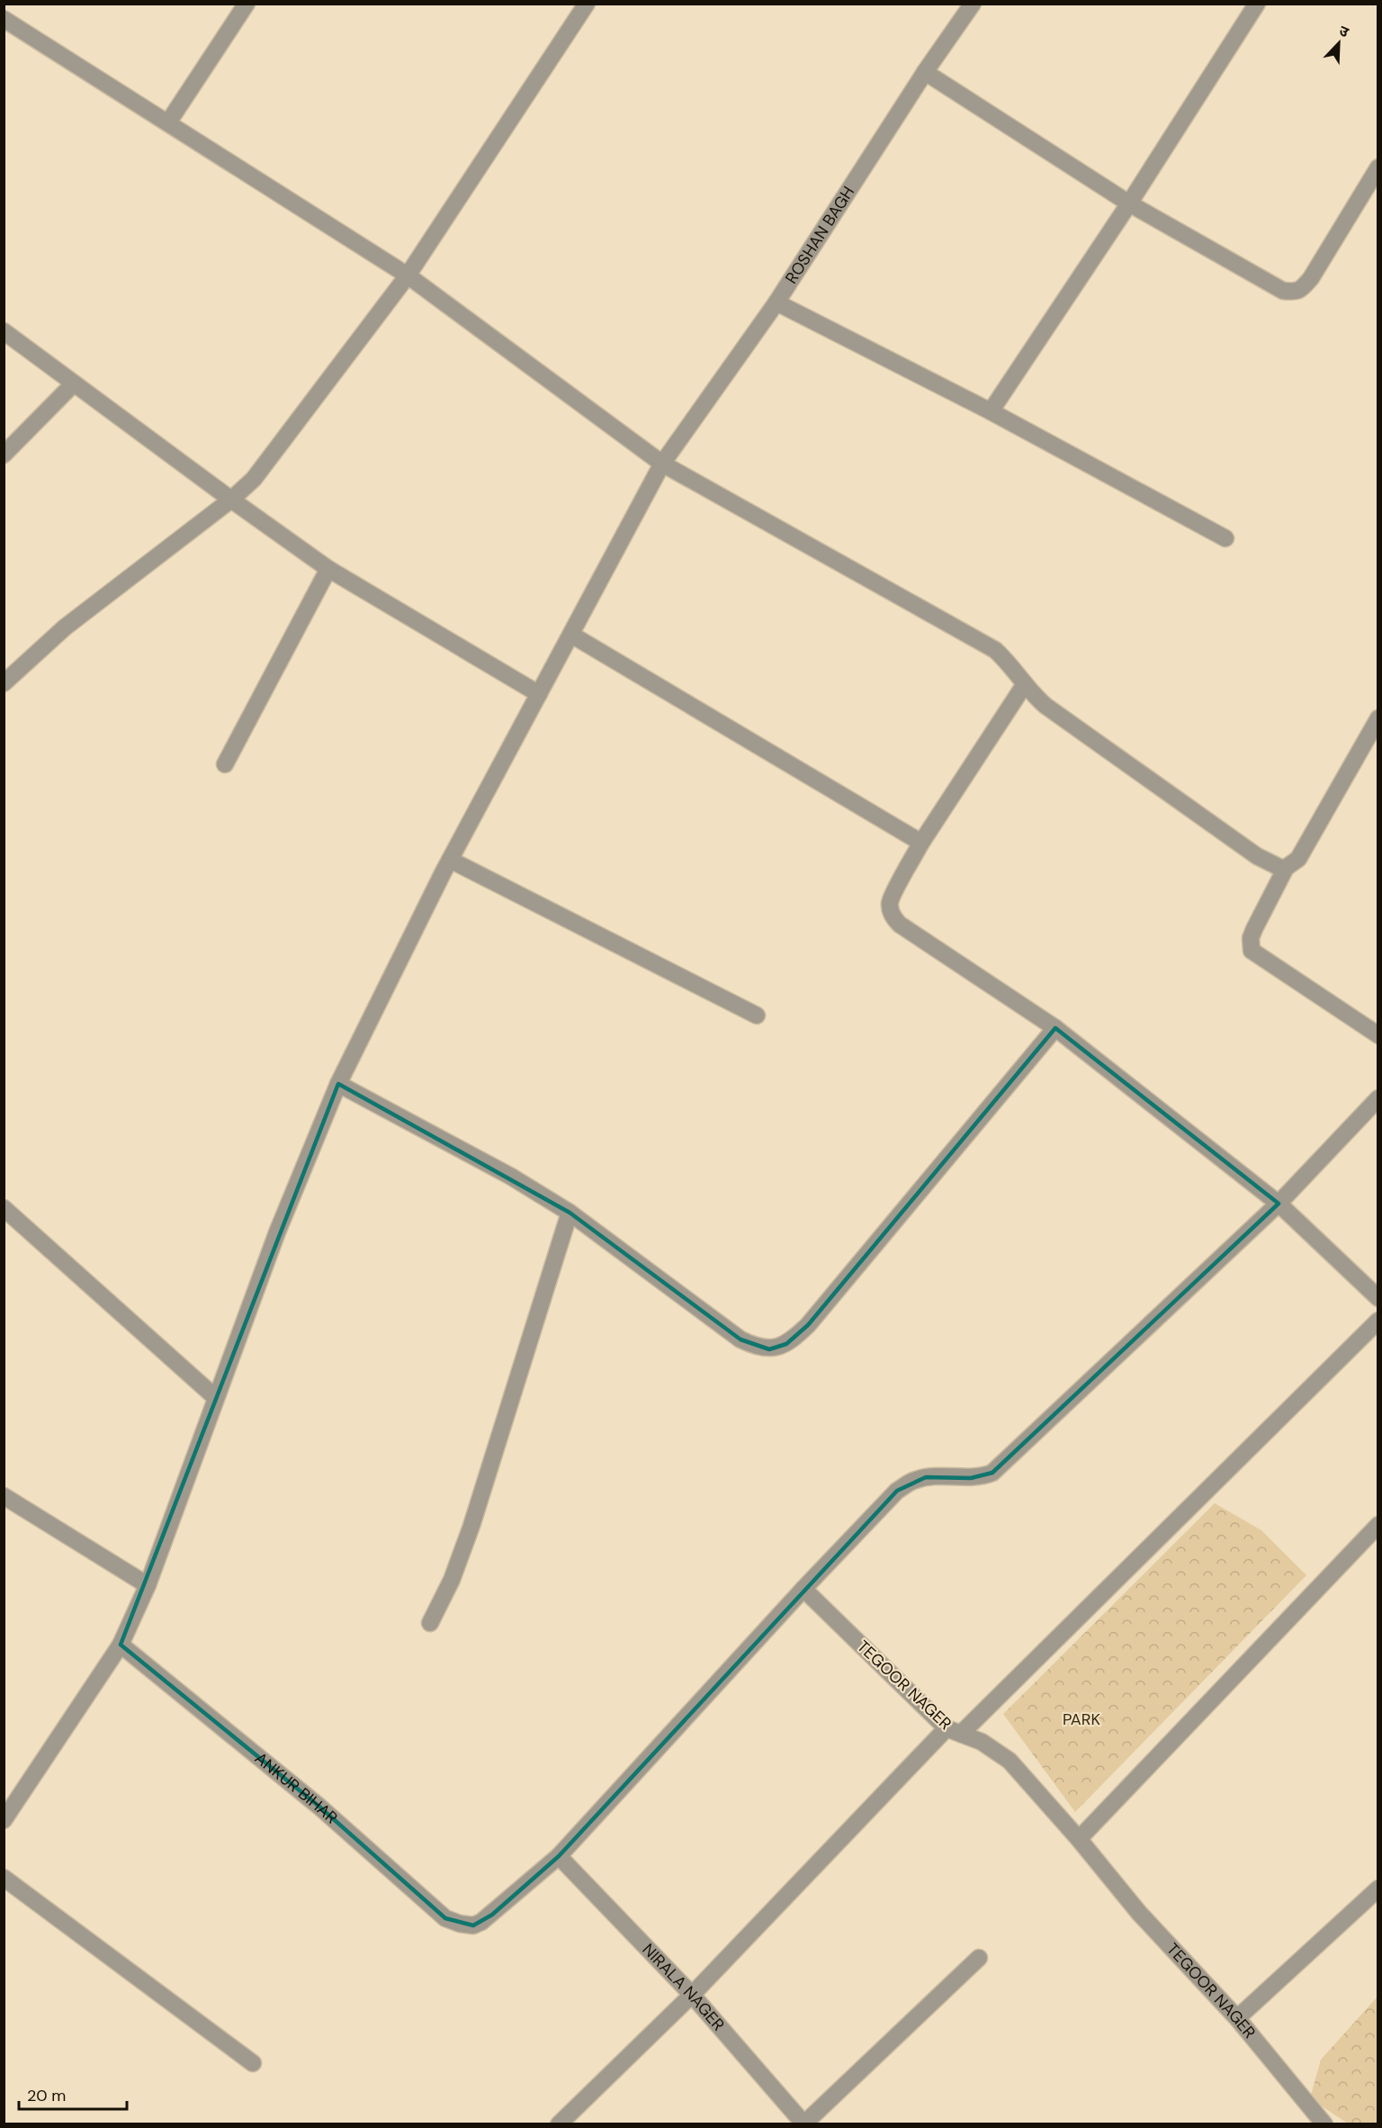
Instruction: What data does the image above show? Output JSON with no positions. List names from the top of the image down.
{
  "streets": {
    "street": [
      "ROSHAN BAGH",
      "TEGOOR NAGER",
      "ANKUR BIHAR",
      "NIRALA NAGER"
    ]
  },
  "crossings": [
    ["ROSHAN BAGH", "ANKUR BIHAR"],
    ["ANKUR BIHAR", "NIRALA NAGER"]
  ],
  "parks": ["PARK"],
  "scale_bar": "20 m",
  "north": "top right"
}
